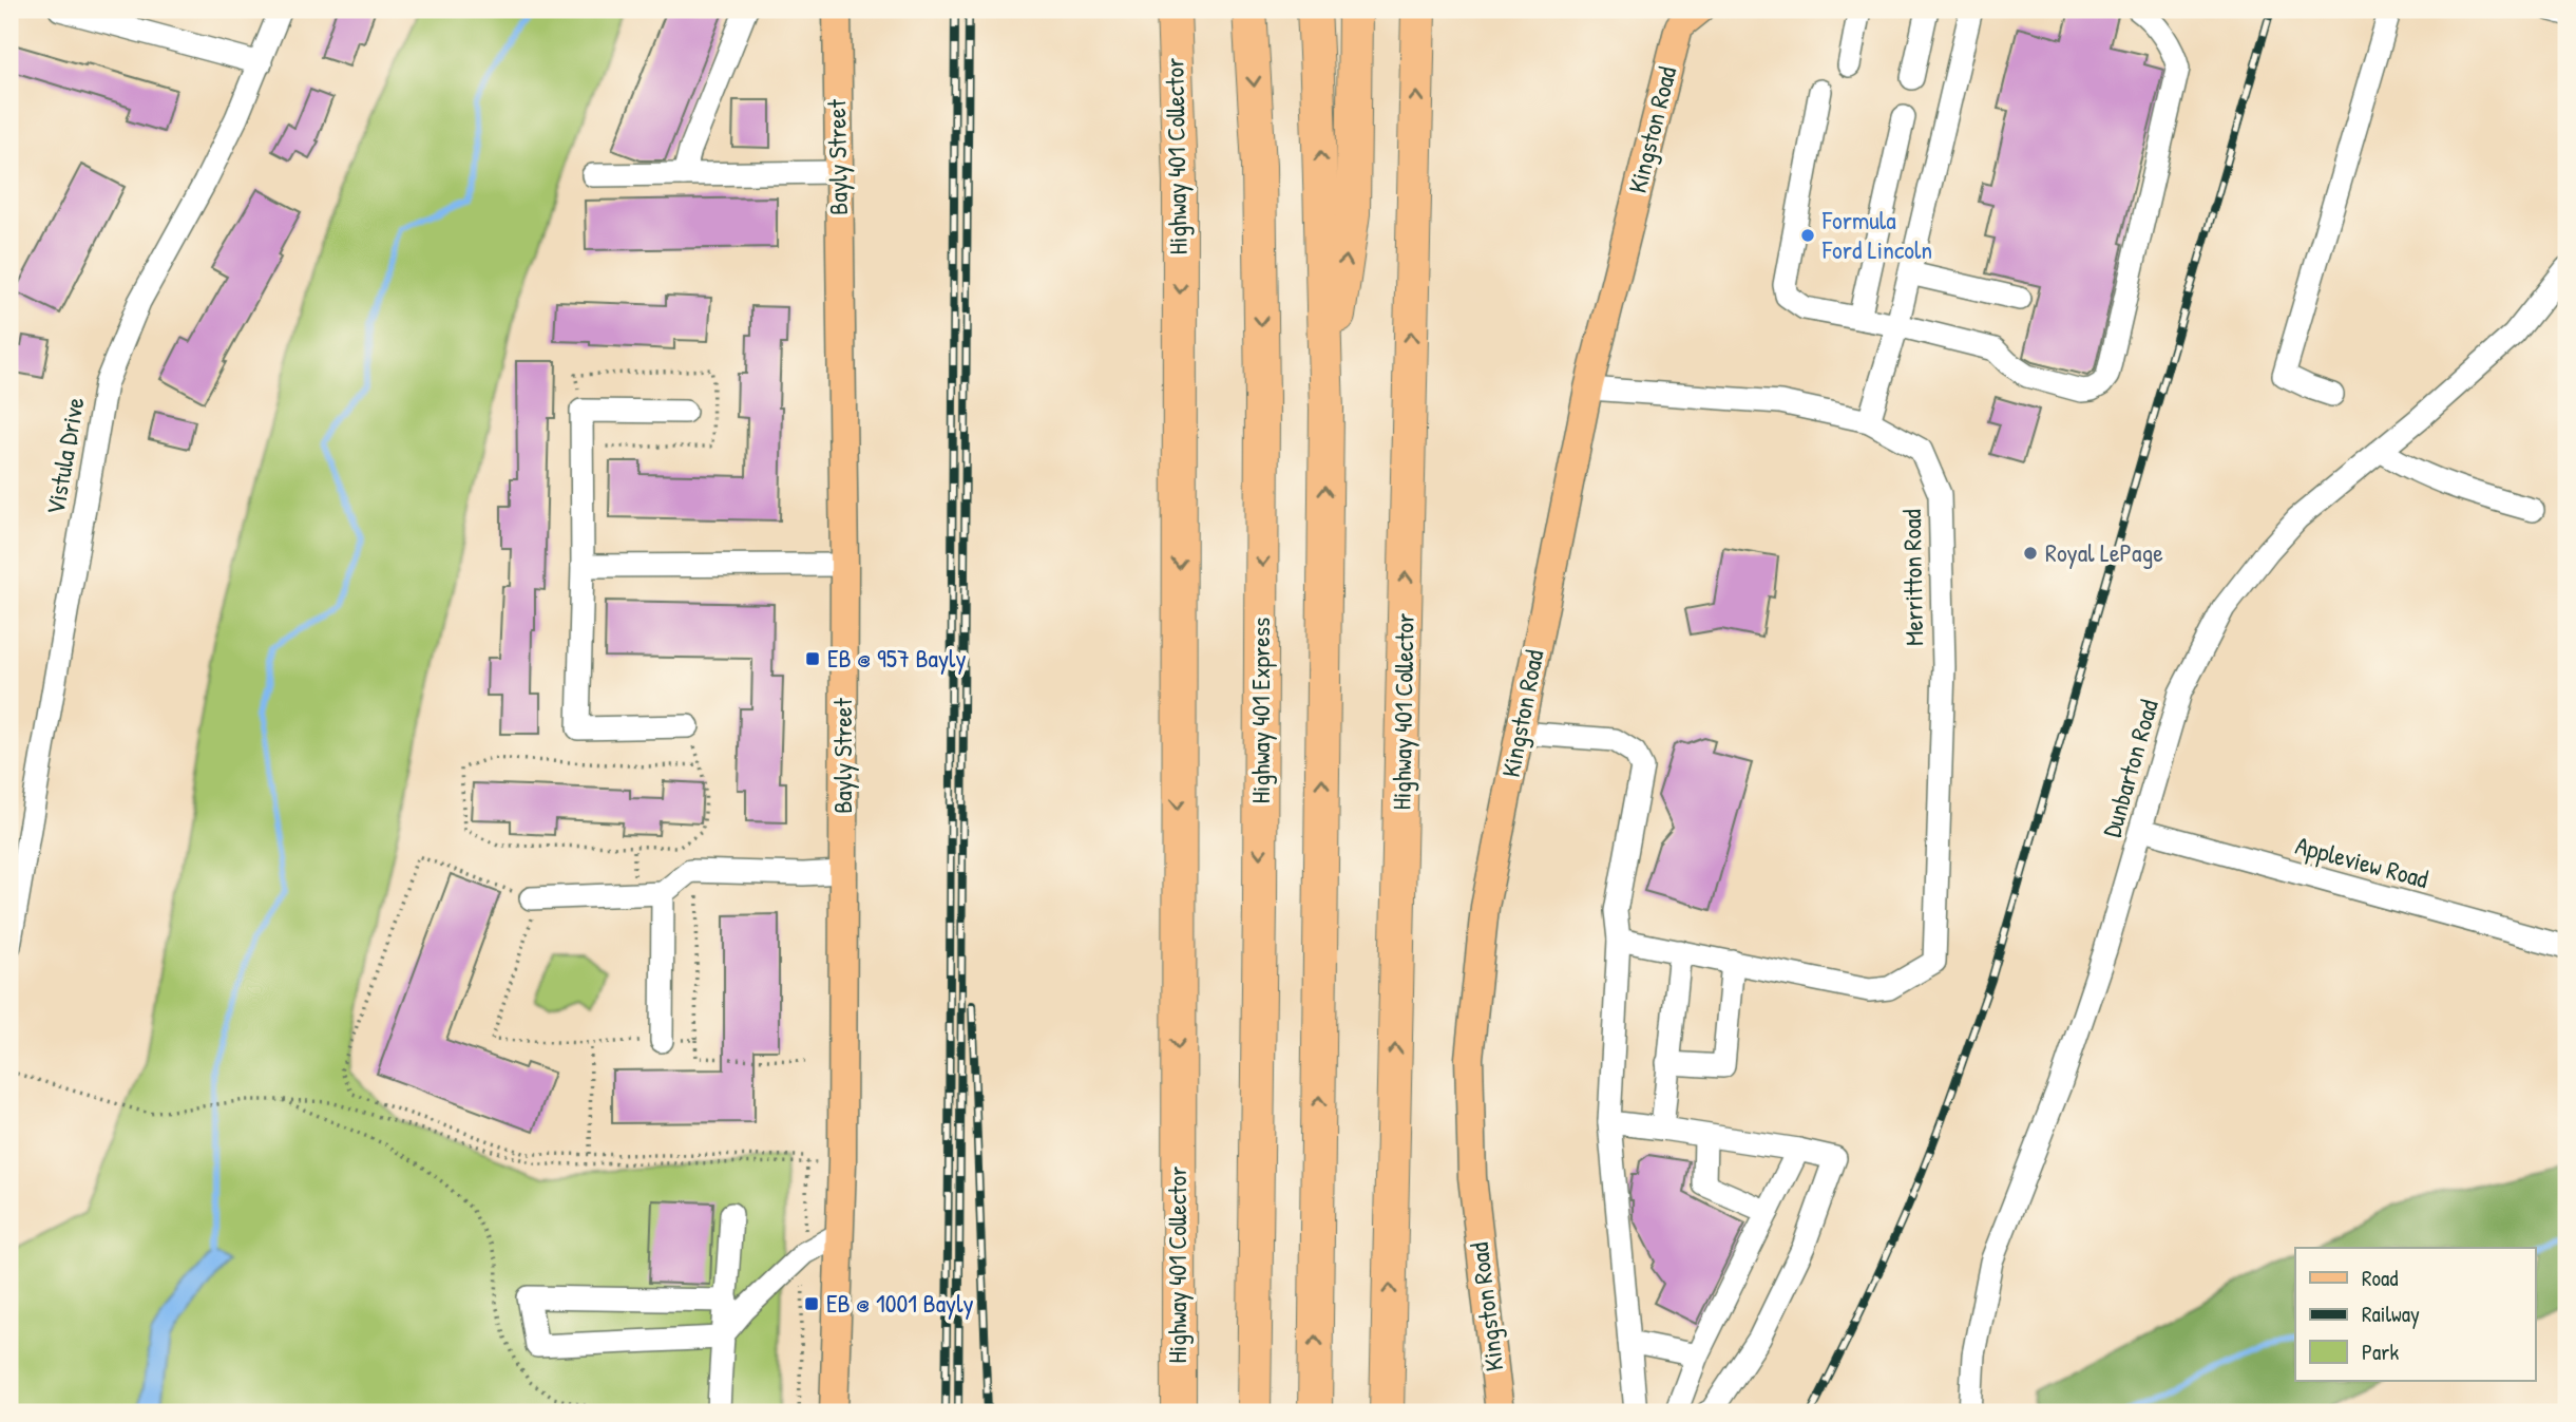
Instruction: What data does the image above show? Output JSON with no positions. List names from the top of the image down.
{
  "streets": {
    "highway": ["Highway 401 Collector", "Highway 401 Express"],
    "main road": ["Kingston Road", "Bayly Street"],
    "street": [
      "Vistula Drive",
      "Merritton Road",
      "Dunbarton Road",
      "Appleview Road"
    ]
  },
  "crossings": [
    ["Kingston Road", "Merritton Road"],
    ["Dunbarton Road", "Appleview Road"]
  ],
  "places": {
    "other": ["Formula Ford Lincoln", "Royal LePage"],
    "transit": ["EB @ 957 Bayly", "EB @ 1001 Bayly"]
  },
  "legend": ["Road", "Railway", "Park"]
}
